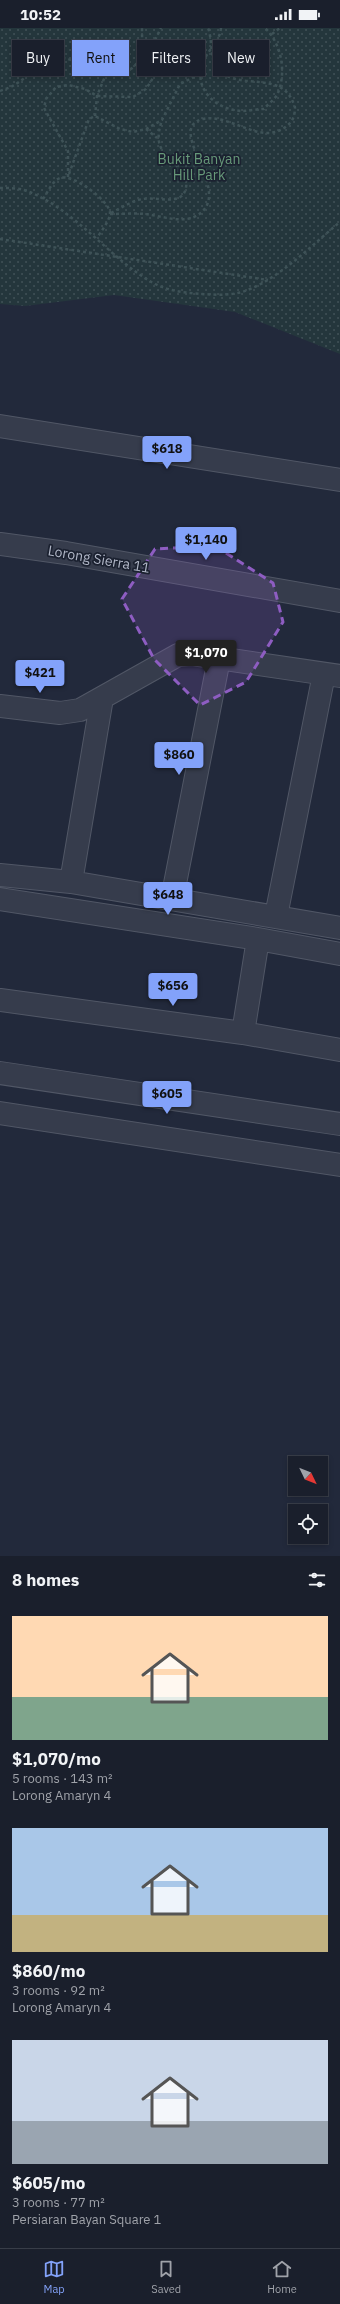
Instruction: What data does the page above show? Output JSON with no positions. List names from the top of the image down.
{
  "streets": {
    "street": ["Lorong Sierra 11"]
  },
  "parks": ["Bukit Banyan Hill Park"],
  "north": "bottom right",
  "page": {
    "status": "10:52",
    "chip": [
      "Buy",
      "Rent",
      "Filters",
      "New"
    ],
    "price": [
      "$618",
      "$1,140",
      "$1,070",
      "$421",
      "$860",
      "$648",
      "$656",
      "$605"
    ],
    "heading": "8 homes",
    "list": [
      {
        "name": "$1,070/mo",
        "note": "5 rooms · 143 m² · Lorong Amaryn 4"
      },
      {
        "name": "$860/mo",
        "note": "3 rooms · 92 m² · Lorong Amaryn 4"
      },
      {
        "name": "$605/mo",
        "note": "3 rooms · 77 m² · Persiaran Bayan Square 1"
      }
    ],
    "tabs": ["Map", "Saved", "Home"]
  }
}
